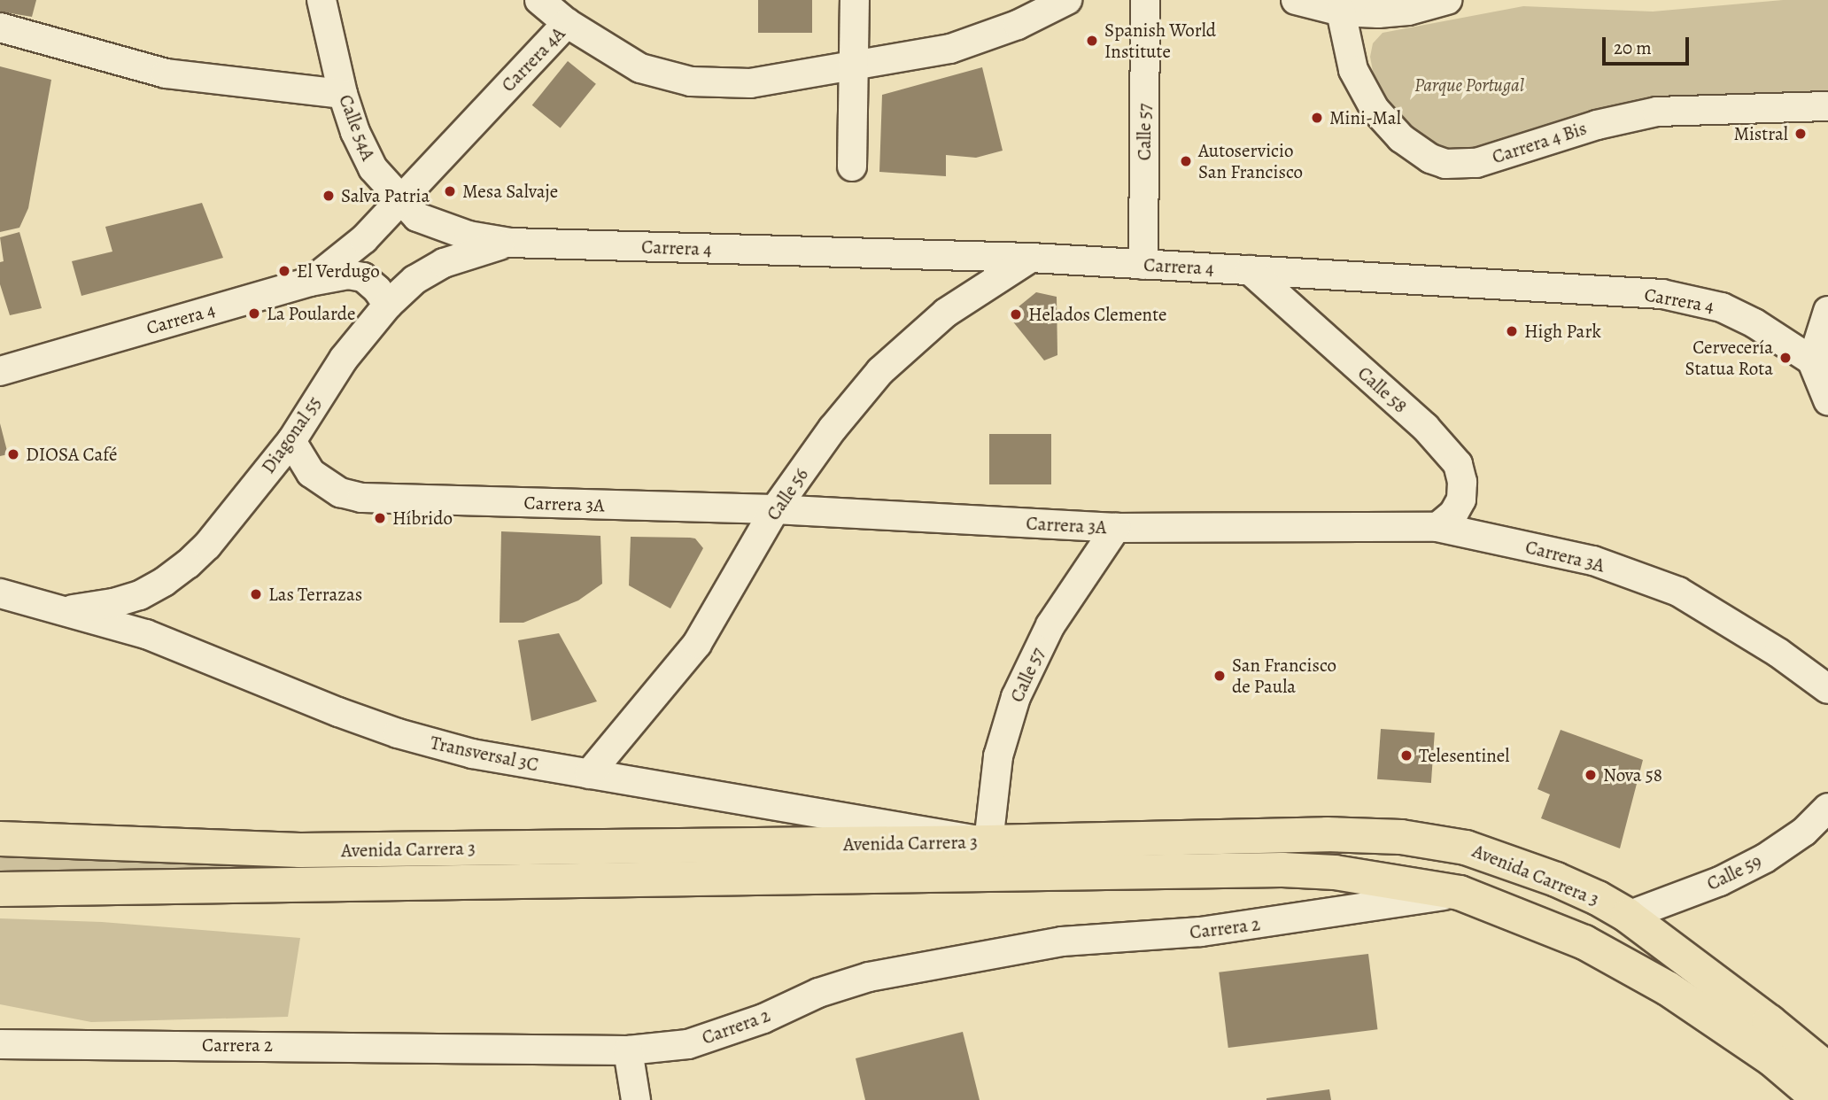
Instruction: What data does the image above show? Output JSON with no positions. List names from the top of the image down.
{
  "streets": {
    "main road": ["Avenida Carrera 3"],
    "street": [
      "Carrera 4A",
      "Calle 54A",
      "Calle 57",
      "Carrera 4 Bis",
      "Carrera 4",
      "Calle 58",
      "Diagonal 55",
      "Calle 56",
      "Carrera 3A",
      "Transversal 3C",
      "Calle 59",
      "Carrera 2"
    ]
  },
  "crossings": [
    ["Carrera 4A", "Calle 54A"],
    ["Carrera 4A", "Carrera 4"],
    ["Calle 54A", "Carrera 4"],
    ["Calle 54A", "Diagonal 55"],
    ["Calle 57", "Carrera 4"],
    ["Calle 57", "Carrera 3A"],
    ["Calle 57", "Transversal 3C"],
    ["Calle 57", "Avenida Carrera 3"],
    ["Carrera 4", "Calle 58"],
    ["Carrera 4", "Diagonal 55"],
    ["Carrera 4", "Calle 56"],
    ["Calle 58", "Carrera 3A"],
    ["Diagonal 55", "Carrera 3A"],
    ["Diagonal 55", "Transversal 3C"],
    ["Calle 56", "Carrera 3A"],
    ["Calle 56", "Transversal 3C"],
    ["Transversal 3C", "Avenida Carrera 3"],
    ["Avenida Carrera 3", "Calle 59"],
    ["Avenida Carrera 3", "Carrera 2"]
  ],
  "parks": ["Parque Portugal"],
  "places": [
    "Spanish World Institute",
    "Mini-Mal",
    "Mistral",
    "Autoservicio San Francisco",
    "Mesa Salvaje",
    "Salva Patria",
    "El Verdugo",
    "La Poularde",
    "Helados Clemente",
    "High Park",
    "Cervecería Statua Rota",
    "DIOSA Café",
    "Híbrido",
    "Las Terrazas",
    "San Francisco de Paula",
    "Telesentinel",
    "Nova 58"
  ],
  "scale_bar": "20 m"
}
